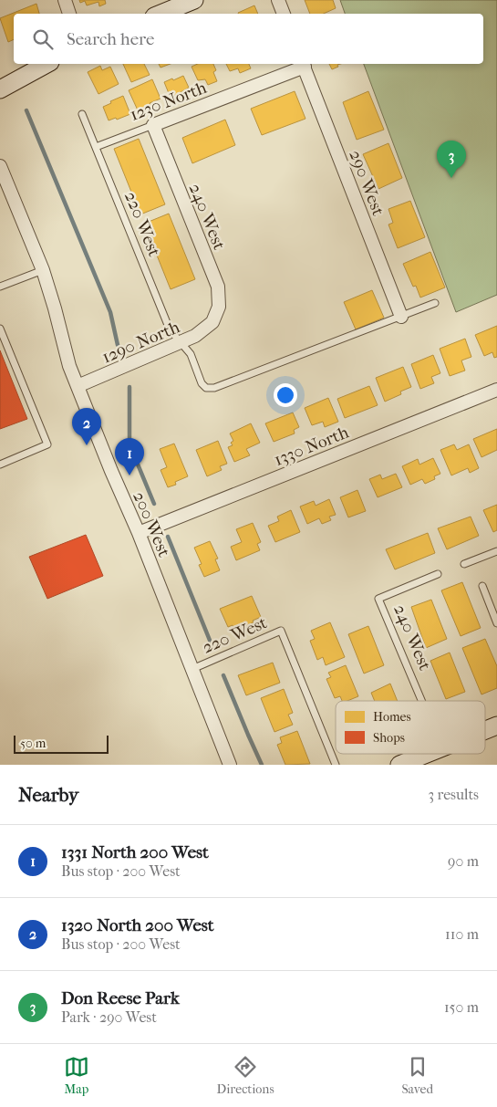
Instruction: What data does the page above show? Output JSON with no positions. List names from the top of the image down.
{
  "streets": {
    "street": [
      "1230 North",
      "290 West",
      "240 West",
      "1290 North",
      "1330 North",
      "200 West"
    ],
    "lane": ["220 West"]
  },
  "crossings": [
    ["1230 North", "290 West"],
    ["1230 North", "240 West"],
    ["1230 North", "220 West"],
    ["290 West", "220 West"],
    ["240 West", "1290 North"],
    ["220 West", "1290 North"],
    ["220 West", "200 West"],
    ["1290 North", "200 West"],
    ["1330 North", "200 West"]
  ],
  "legend": ["Homes", "Shops"],
  "scale_bar": "50 m",
  "page": {
    "search": "Search here",
    "pins": ["3", "2", "1"],
    "scale": "50 m",
    "heading": ["Nearby", "3 results"],
    "list": [
      {
        "mark": "1",
        "name": "1331 North 200 West",
        "note": "Bus stop · 200 West",
        "value": "90 m"
      },
      {
        "mark": "2",
        "name": "1320 North 200 West",
        "note": "Bus stop · 200 West",
        "value": "110 m"
      },
      {
        "mark": "3",
        "name": "Don Reese Park",
        "note": "Park · 290 West",
        "value": "150 m"
      }
    ],
    "nav": ["Map", "Directions", "Saved"]
  }
}
